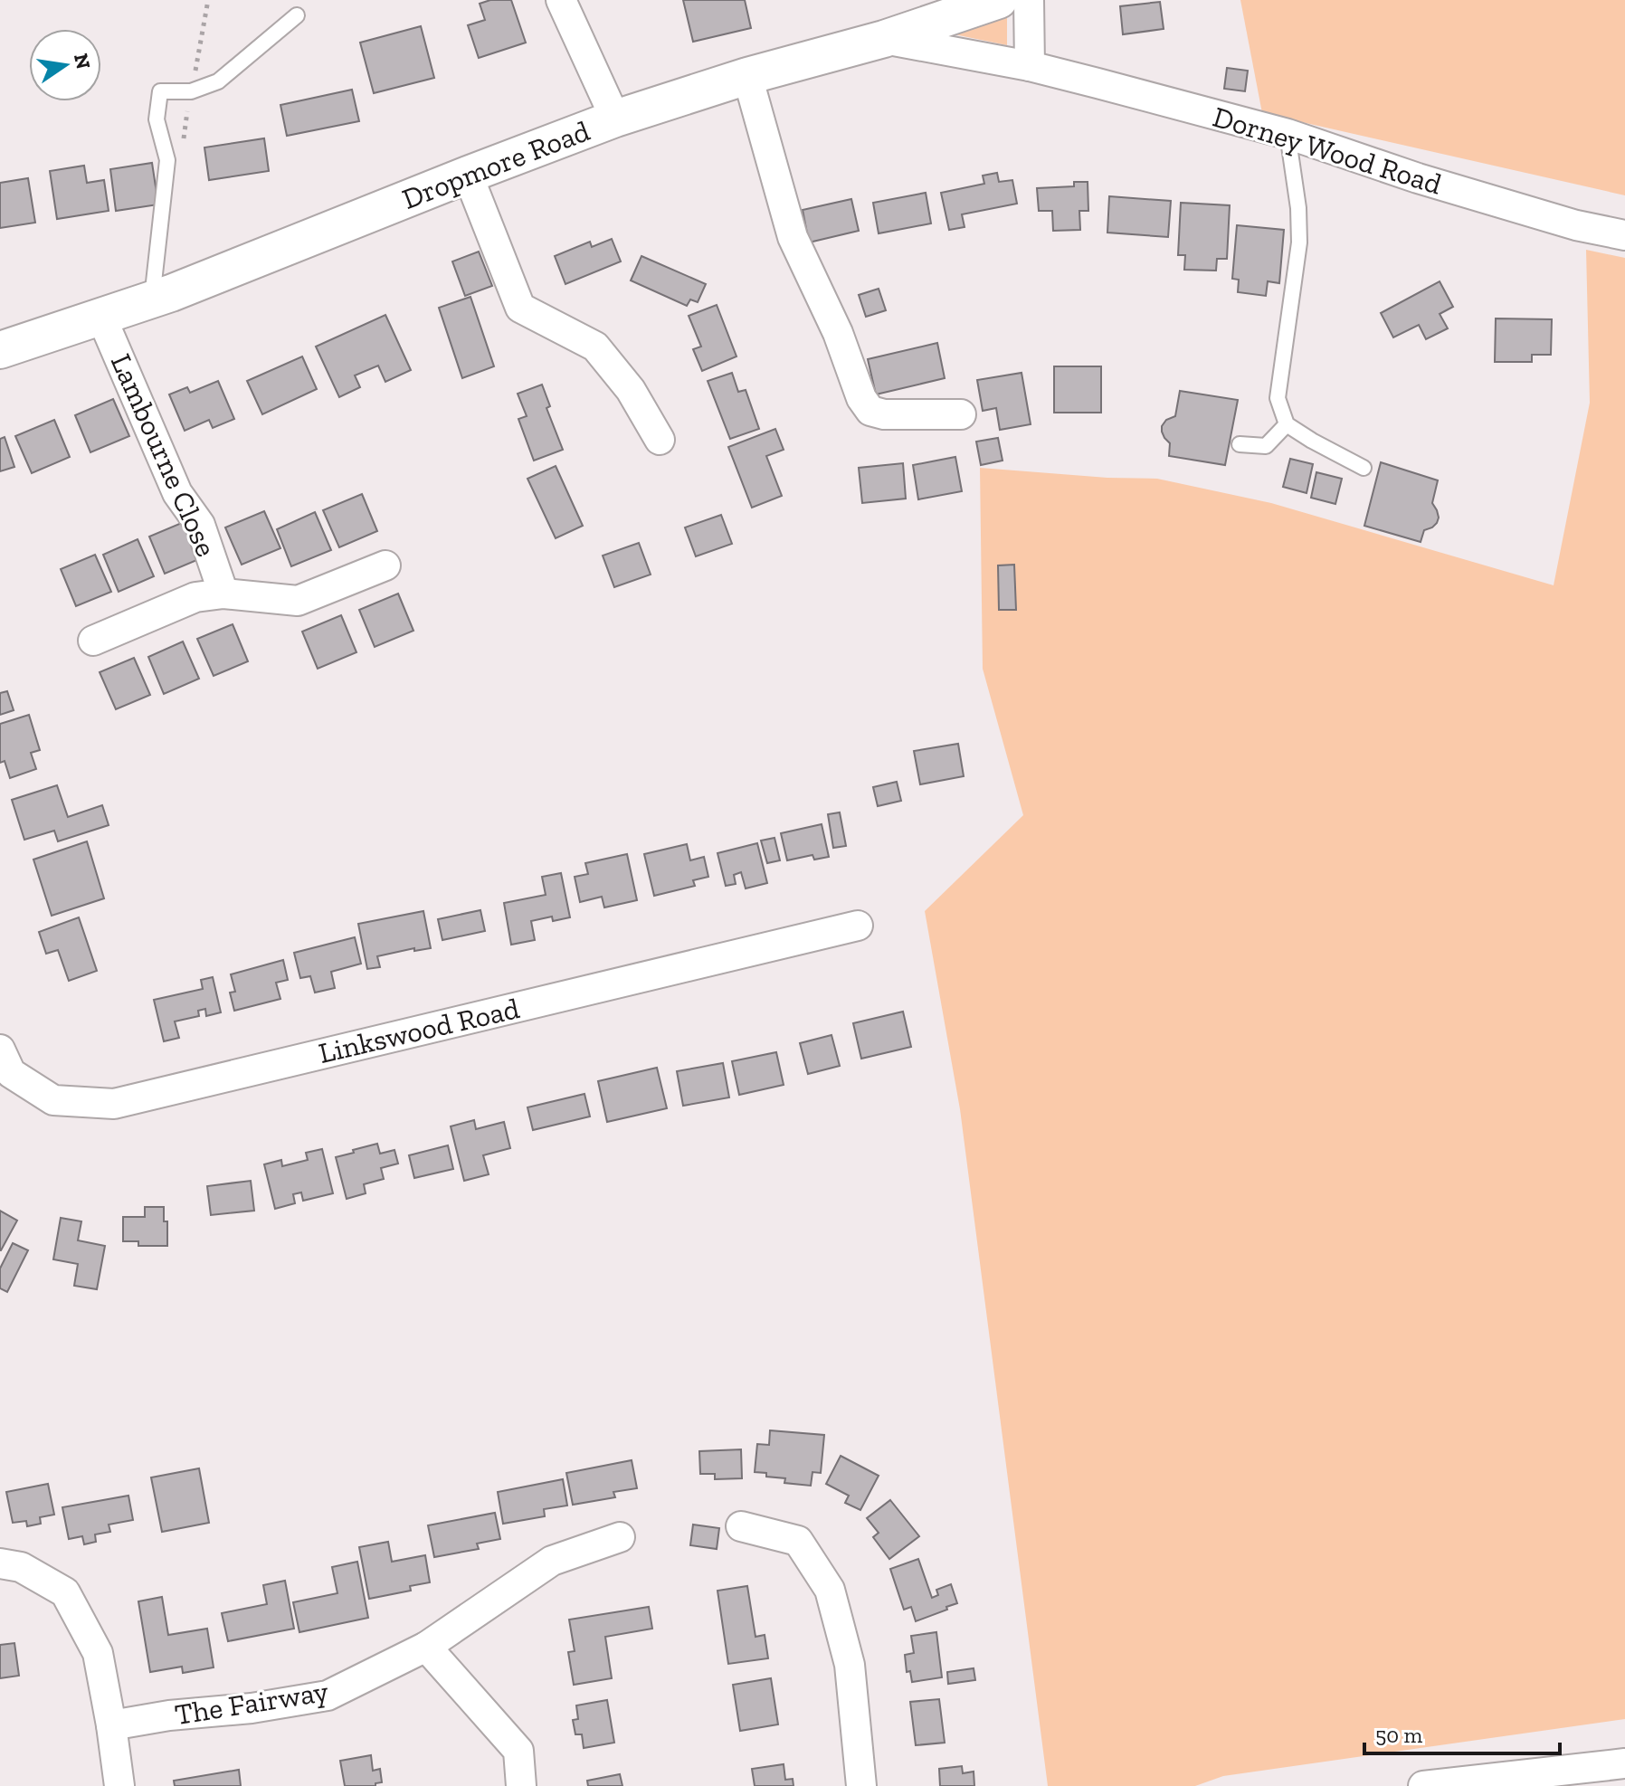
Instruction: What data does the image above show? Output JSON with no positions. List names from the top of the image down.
{
  "streets": {
    "street": [
      "Dorney Wood Road",
      "Dropmore Road",
      "Lambourne Close",
      "Linkswood Road",
      "The Fairway"
    ]
  },
  "crossings": [
    ["Dorney Wood Road", "Dropmore Road"],
    ["Dropmore Road", "Lambourne Close"]
  ],
  "scale_bar": "50 m",
  "north": "right"
}
